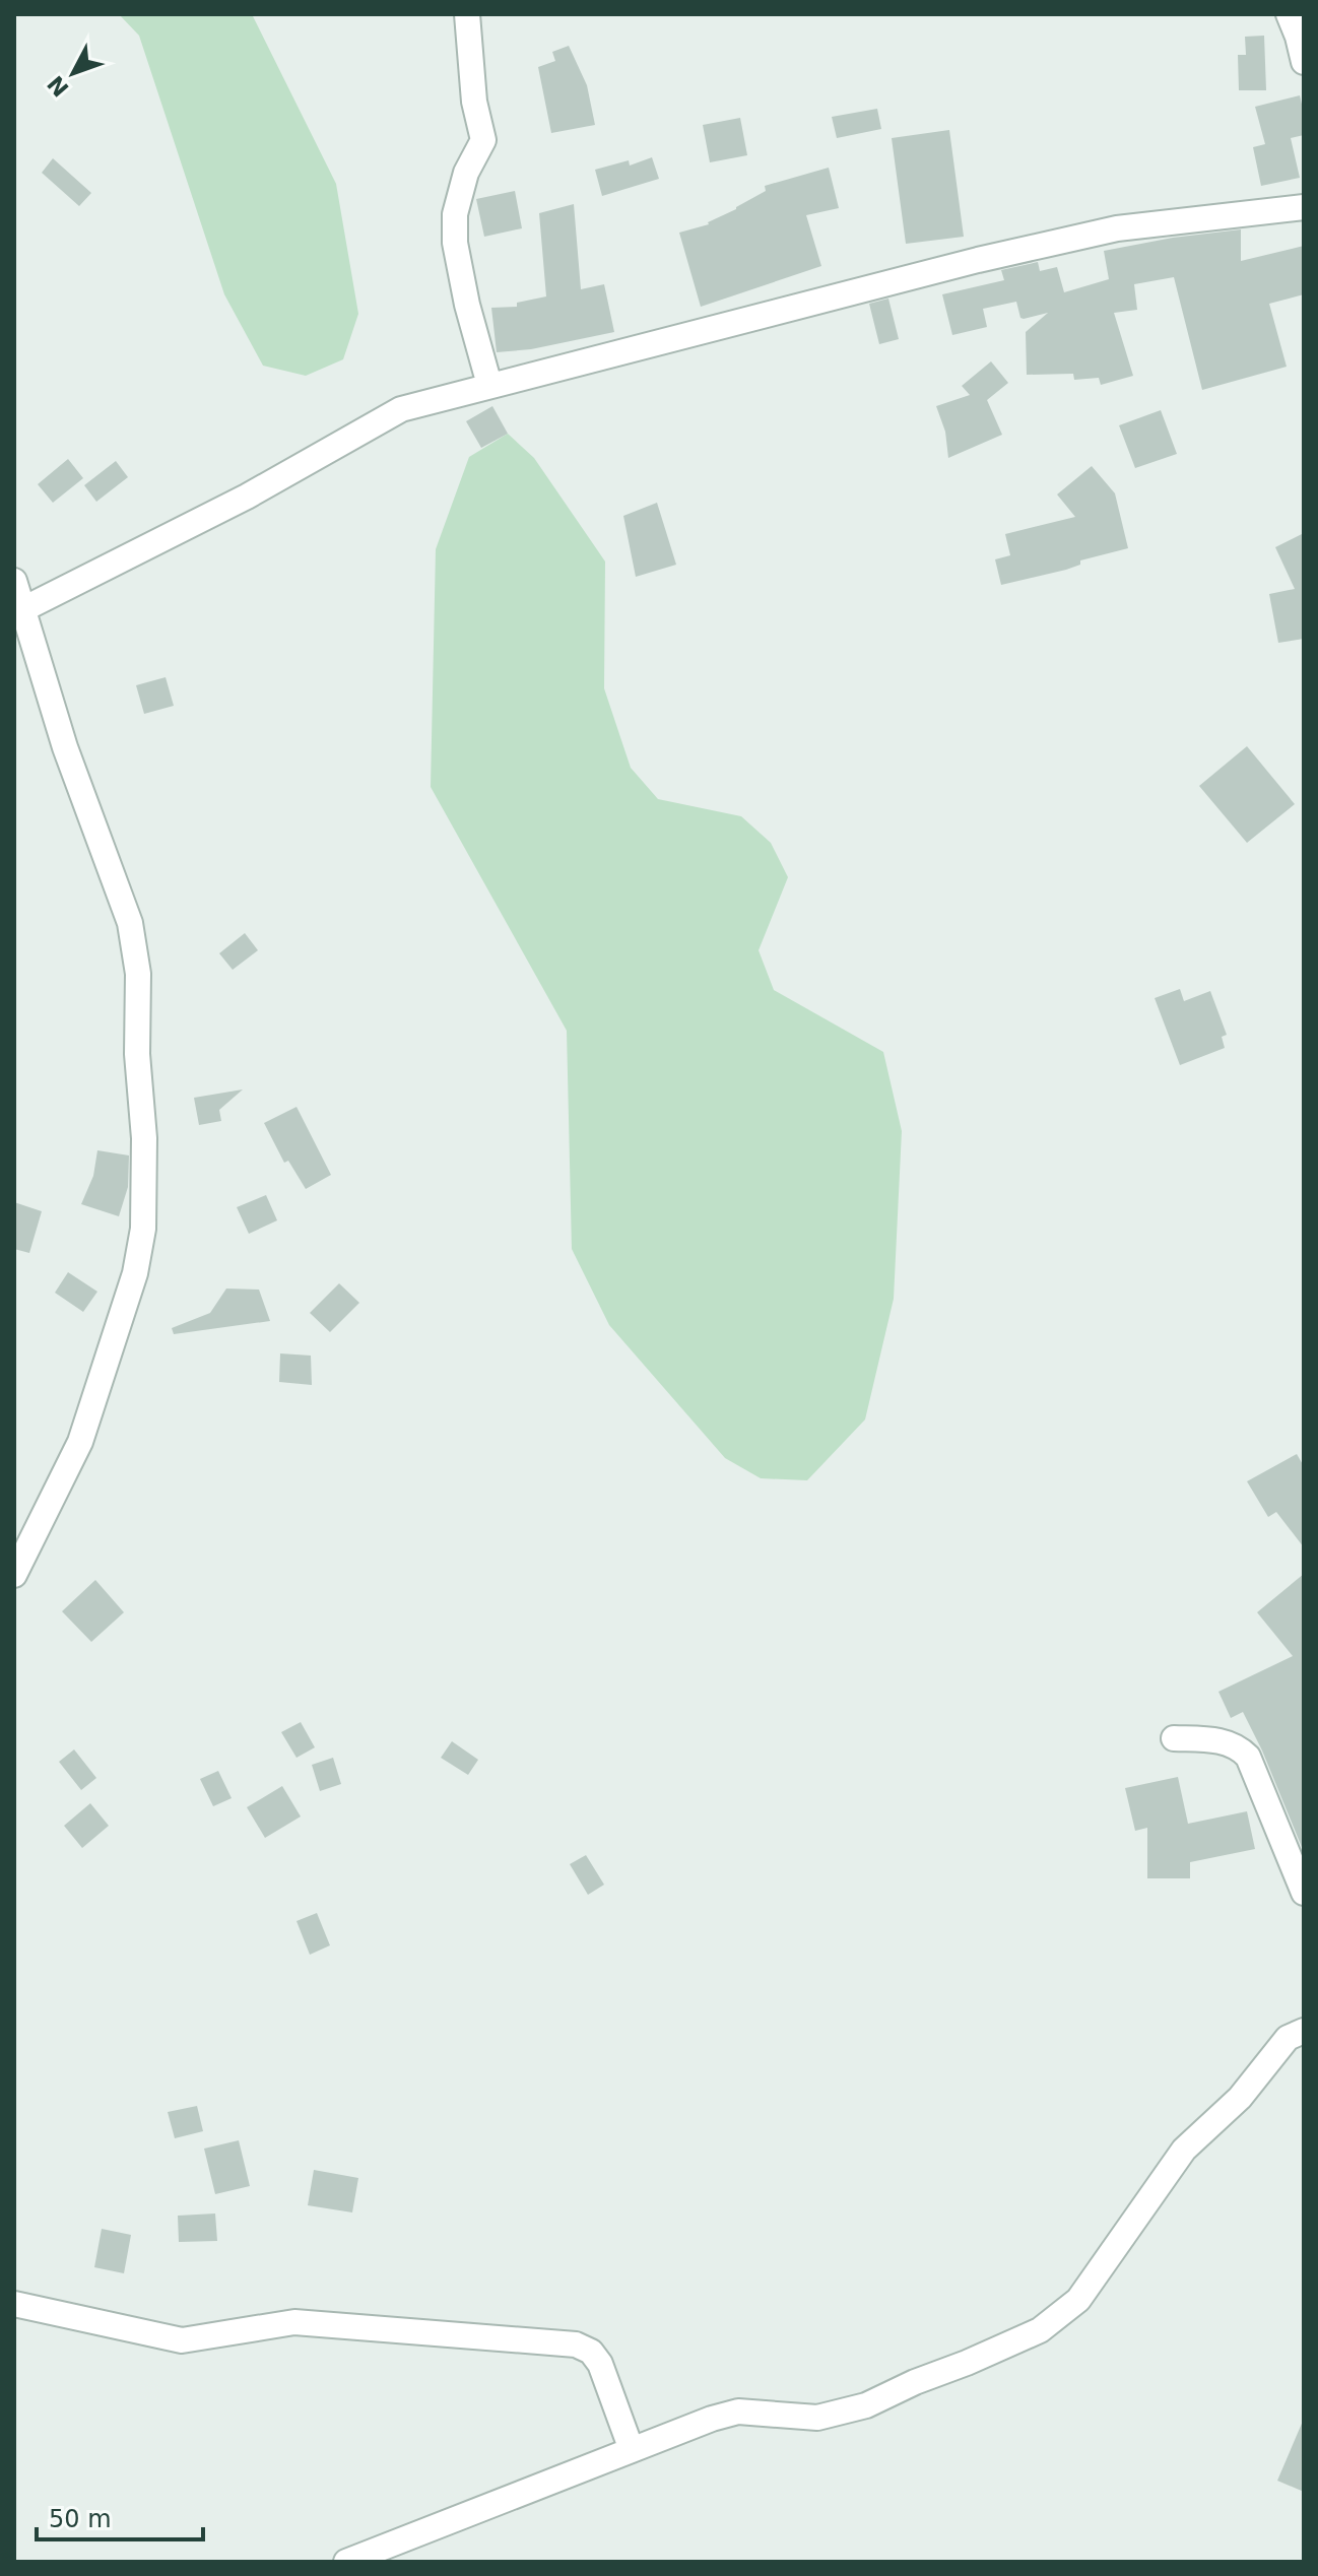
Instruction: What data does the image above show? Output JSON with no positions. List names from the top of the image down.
{
  "scale_bar": "50 m",
  "north": "bottom left"
}
